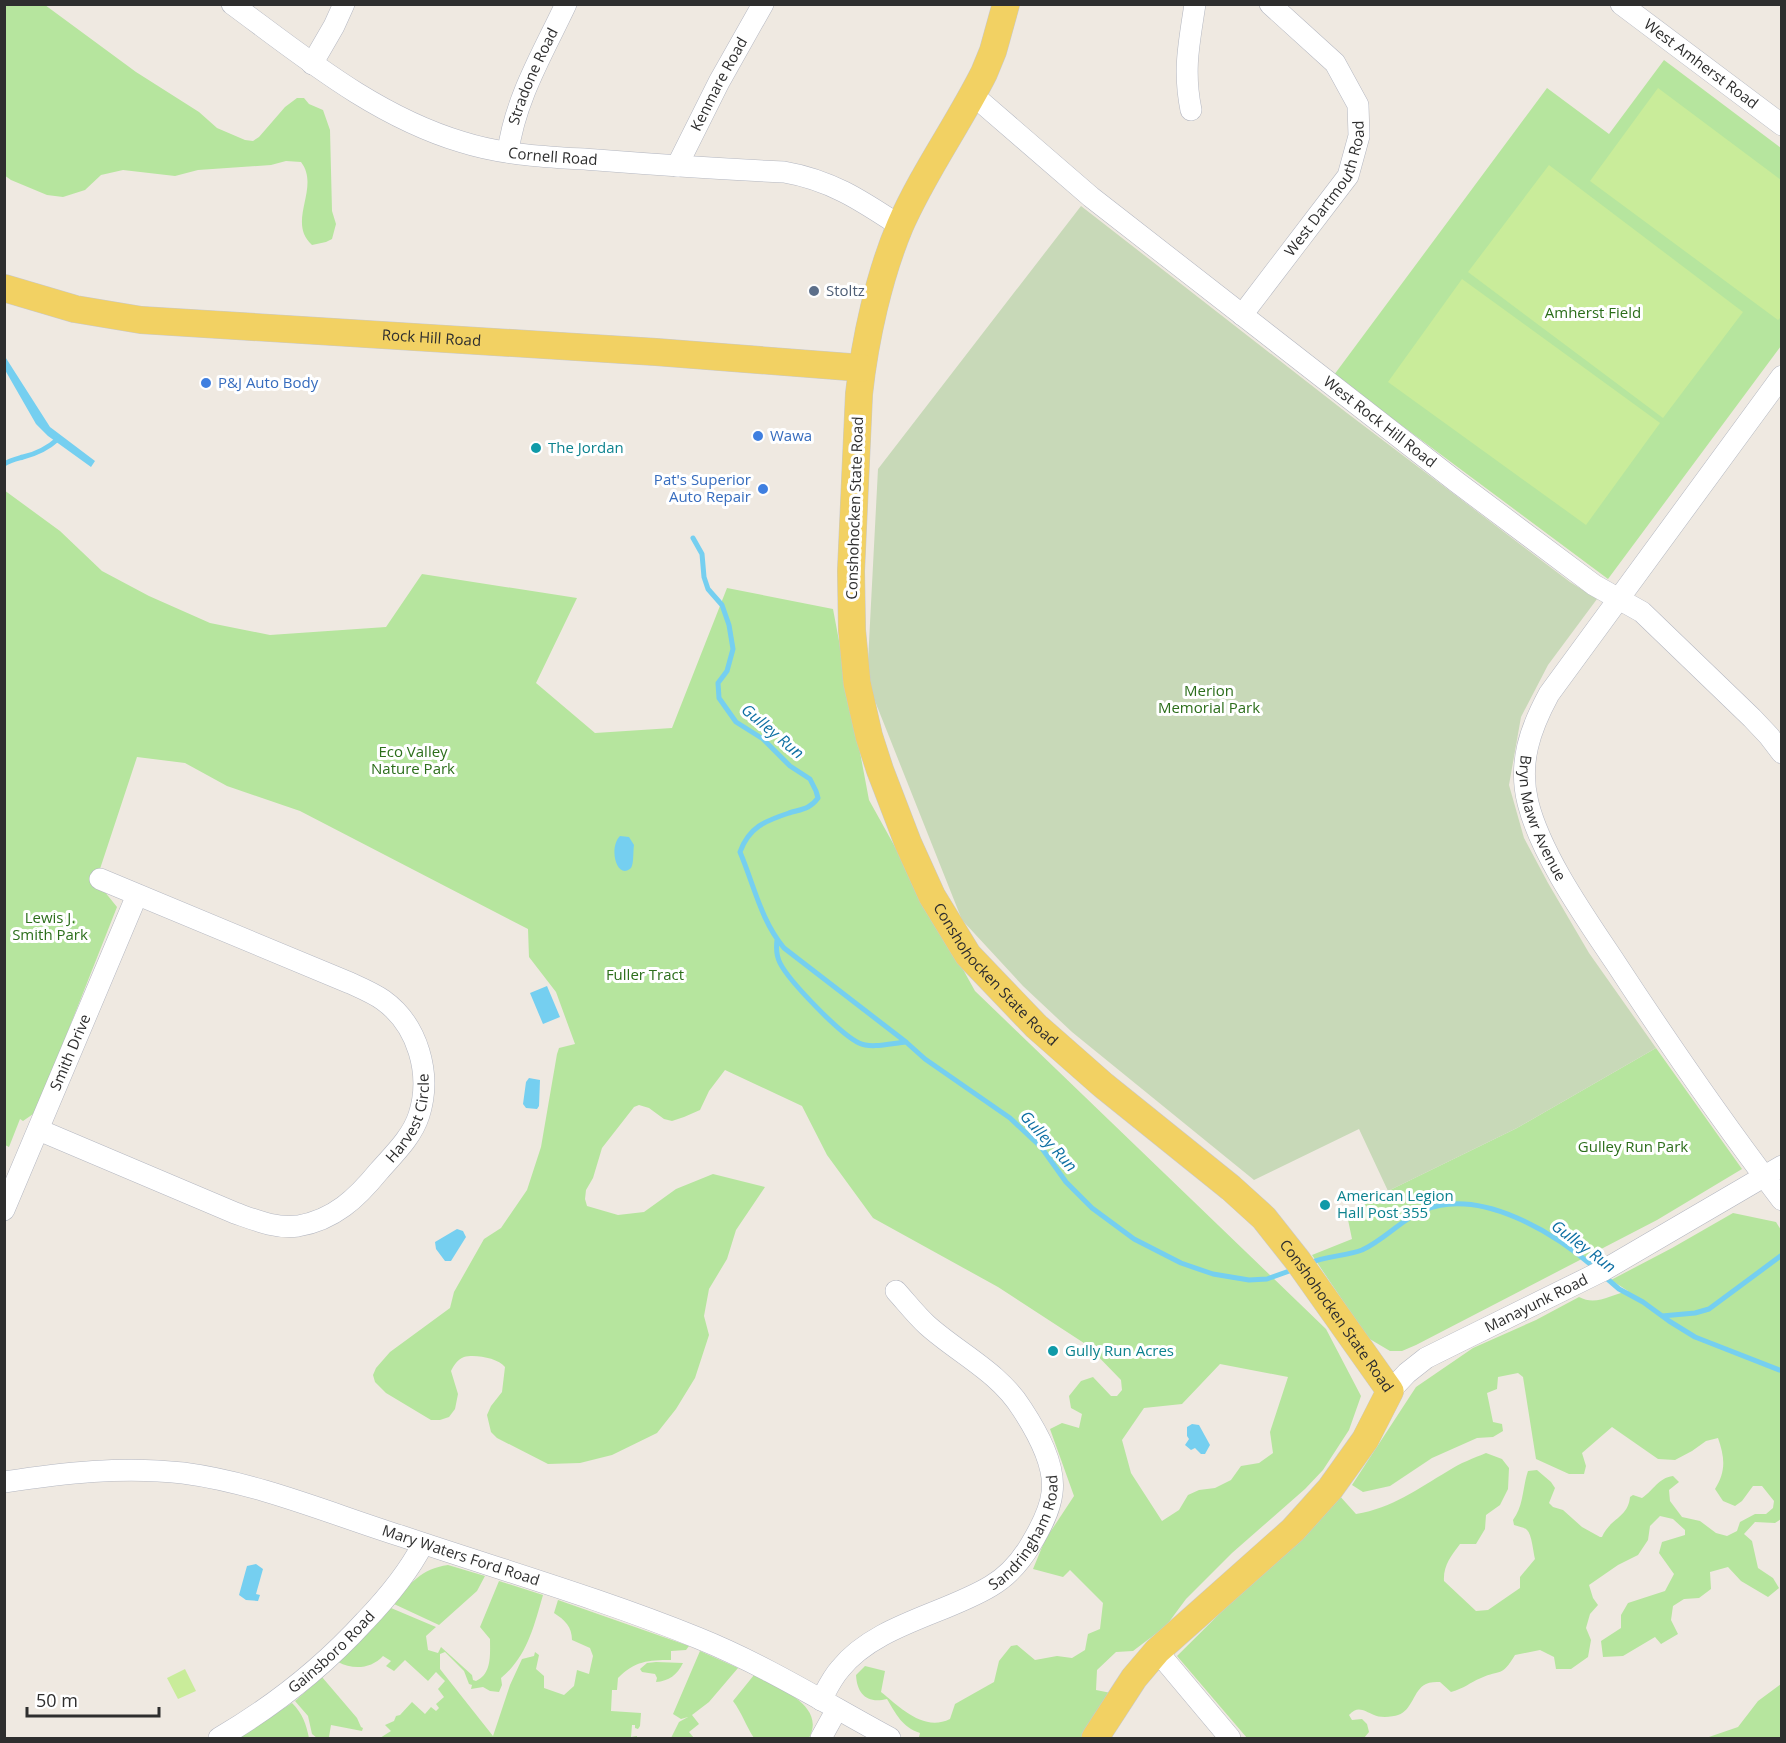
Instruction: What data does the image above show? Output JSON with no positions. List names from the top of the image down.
{
  "streets": {
    "main road": ["Rock Hill Road", "Conshohocken State Road"],
    "street": [
      "West Amherst Road",
      "Stradone Road",
      "Kenmare Road",
      "Cornell Road",
      "West Dartmouth Road",
      "West Rock Hill Road",
      "Bryn Mawr Avenue",
      "Smith Drive",
      "Harvest Circle",
      "Manayunk Road",
      "Sandringham Road",
      "Mary Waters Ford Road",
      "Gainsboro Road"
    ]
  },
  "crossings": [
    ["Stradone Road", "Cornell Road"],
    ["Kenmare Road", "Cornell Road"],
    ["Cornell Road", "Conshohocken State Road"],
    ["West Dartmouth Road", "West Rock Hill Road"],
    ["Rock Hill Road", "Conshohocken State Road"],
    ["West Rock Hill Road", "Conshohocken State Road"],
    ["West Rock Hill Road", "Bryn Mawr Avenue"],
    ["Conshohocken State Road", "Manayunk Road"],
    ["Bryn Mawr Avenue", "Manayunk Road"],
    ["Smith Drive", "Harvest Circle"],
    ["Sandringham Road", "Mary Waters Ford Road"],
    ["Mary Waters Ford Road", "Gainsboro Road"]
  ],
  "water": ["Gulley Run"],
  "parks": [
    "Amherst Field",
    "Merion Memorial Park",
    "Eco Valley Nature Park",
    "Lewis J. Smith Park",
    "Fuller Tract",
    "Gulley Run Park"
  ],
  "places": [
    "Stoltz",
    "P&J Auto Body",
    "Wawa",
    "The Jordan",
    "Pat's Superior Auto Repair",
    "American Legion Hall Post 355",
    "Gully Run Acres"
  ],
  "scale_bar": "50 m"
}
